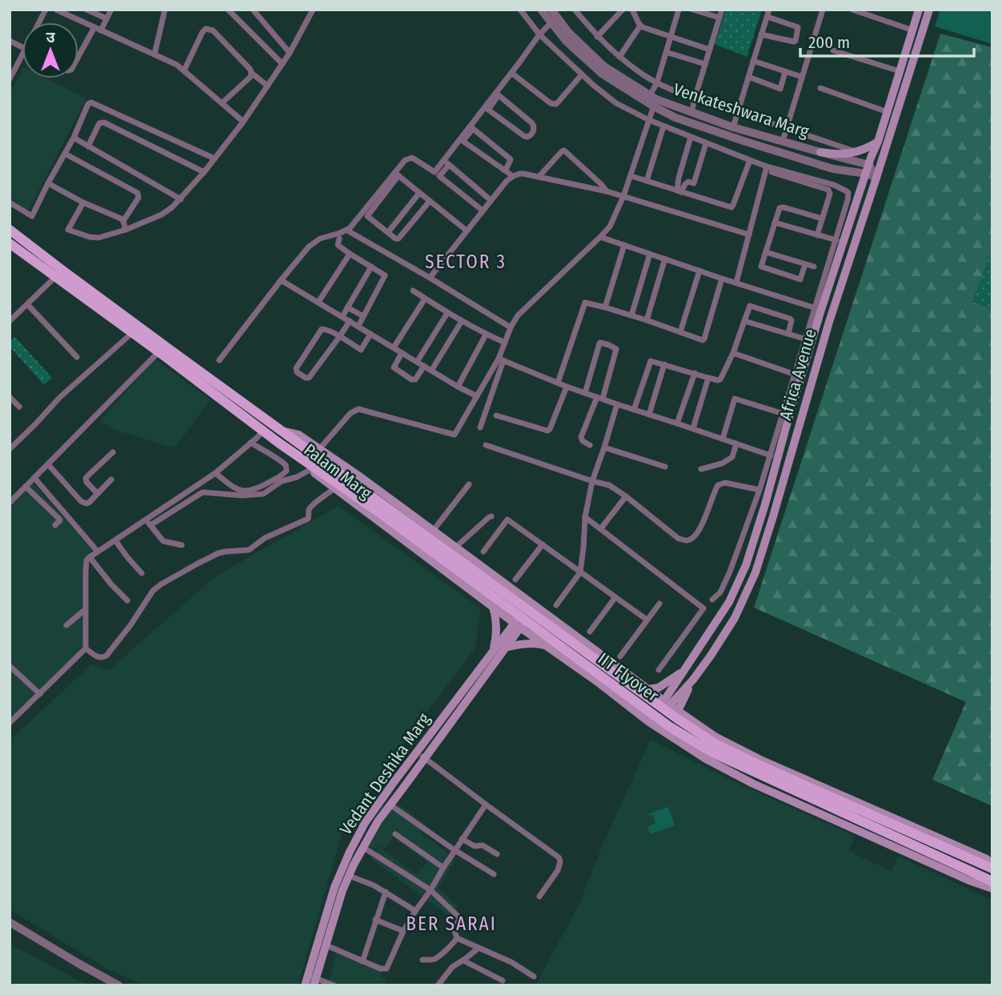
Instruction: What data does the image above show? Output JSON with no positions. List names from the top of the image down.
{
  "streets": {
    "main road": [
      "Africa Avenue",
      "Palam Marg",
      "IIT Flyover",
      "Vedant Deshika Marg"
    ],
    "street": ["Venkateshwara Marg"]
  },
  "crossings": [
    ["Venkateshwara Marg", "Africa Avenue"],
    ["Africa Avenue", "Palam Marg"],
    ["Palam Marg", "IIT Flyover"],
    ["Palam Marg", "Vedant Deshika Marg"]
  ],
  "districts": ["SECTOR 3", "BER SARAI"],
  "scale_bar": "200 m",
  "north": "top"
}
